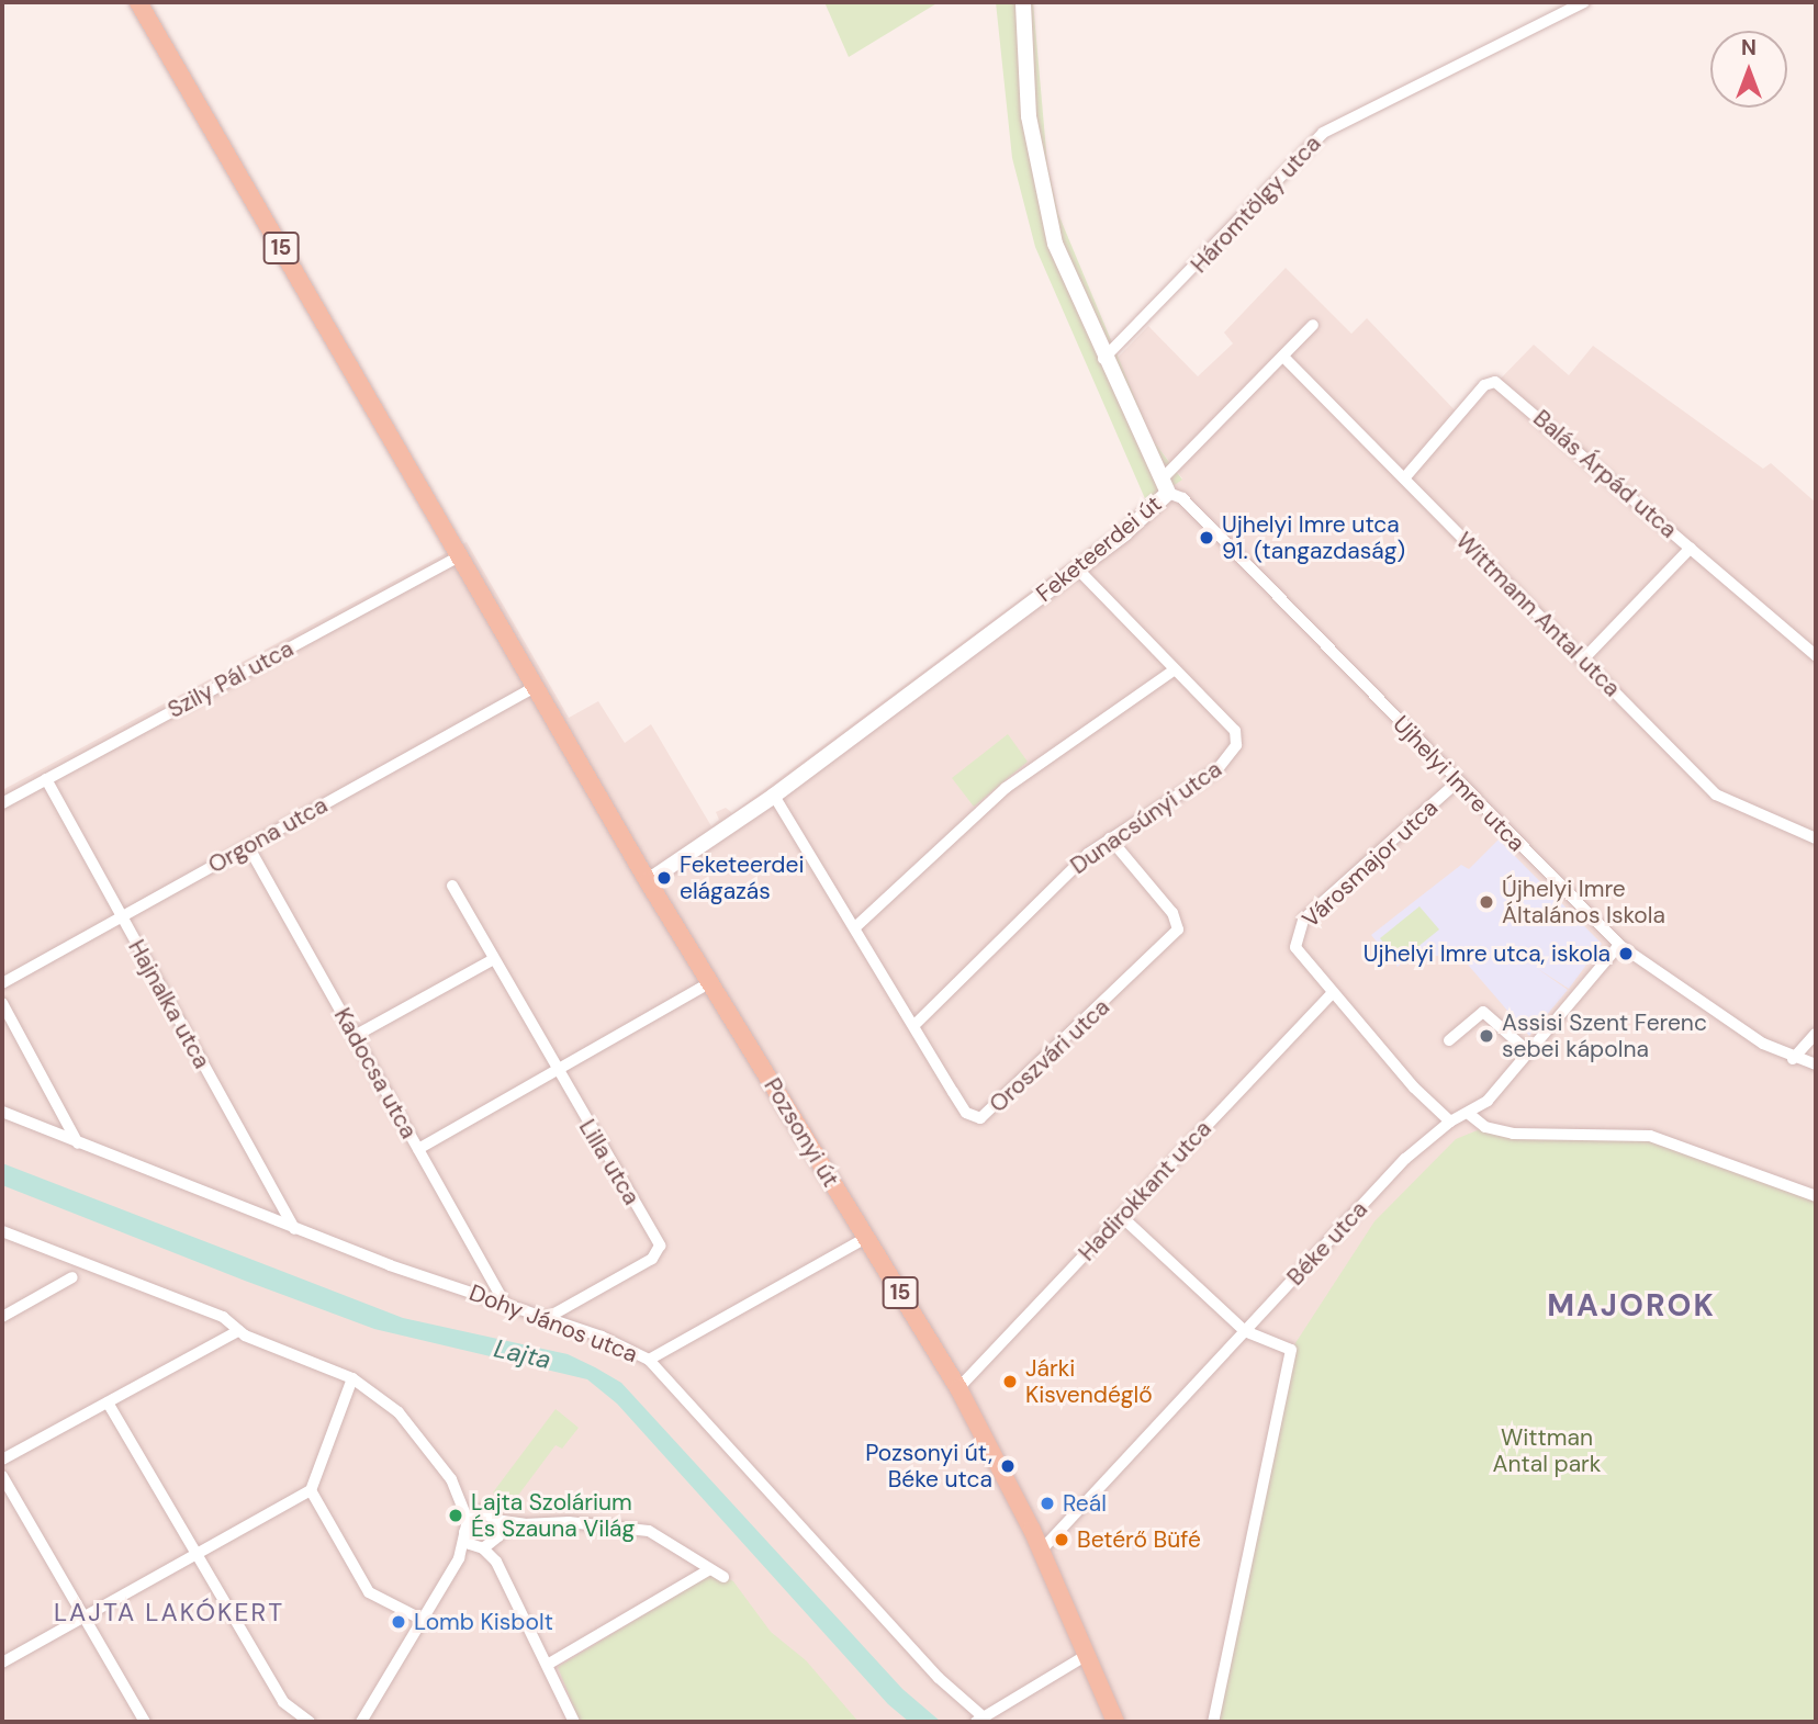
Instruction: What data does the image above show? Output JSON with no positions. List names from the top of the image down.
{
  "streets": {
    "main road": ["15", "Feketeerdei út", "Pozsonyi út"],
    "street": [
      "Háromtölgy utca",
      "Balás Árpád utca",
      "Wittmann Antal utca",
      "Szily Pál utca",
      "Ujhelyi Imre utca",
      "Dunacsúnyi utca",
      "Orgona utca",
      "Városmajor utca",
      "Hajnalka utca",
      "Oroszvári utca",
      "Kadocsa utca",
      "Lilla utca",
      "Hadirokkant utca",
      "Béke utca",
      "Dohy János utca"
    ]
  },
  "crossings": [
    ["Háromtölgy utca", "Feketeerdei út"],
    ["15", "Szily Pál utca"],
    ["15", "Pozsonyi út"],
    ["Balás Árpád utca", "Wittmann Antal utca"],
    ["Feketeerdei út", "Ujhelyi Imre utca"],
    ["Feketeerdei út", "Dunacsúnyi utca"],
    ["Feketeerdei út", "Oroszvári utca"],
    ["Feketeerdei út", "Pozsonyi út"],
    ["Szily Pál utca", "Hajnalka utca"],
    ["Szily Pál utca", "Pozsonyi út"],
    ["Ujhelyi Imre utca", "Városmajor utca"],
    ["Ujhelyi Imre utca", "Béke utca"],
    ["Dunacsúnyi utca", "Oroszvári utca"],
    ["Orgona utca", "Hajnalka utca"],
    ["Orgona utca", "Kadocsa utca"],
    ["Orgona utca", "Pozsonyi út"],
    ["Városmajor utca", "Hadirokkant utca"],
    ["Városmajor utca", "Béke utca"],
    ["Hajnalka utca", "Dohy János utca"],
    ["Kadocsa utca", "Dohy János utca"],
    ["Pozsonyi út", "Hadirokkant utca"],
    ["Pozsonyi út", "Béke utca"],
    ["Lilla utca", "Dohy János utca"]
  ],
  "districts": ["MAJOROK", "LAJTA LAKÓKERT"],
  "water": ["Lajta"],
  "parks": ["Wittman Antal park"],
  "places": [
    "Ujhelyi Imre utca 91. (tangazdaság)",
    "Feketeerdei elágazás",
    "Újhelyi Imre Általános Iskola",
    "Ujhelyi Imre utca, iskola",
    "Assisi Szent Ferenc sebei kápolna",
    "Járki Kisvendéglő",
    "Pozsonyi út, Béke utca",
    "Reál",
    "Lajta Szolárium És Szauna Világ",
    "Betérő Büfé",
    "Lomb Kisbolt"
  ],
  "north": "top"
}
